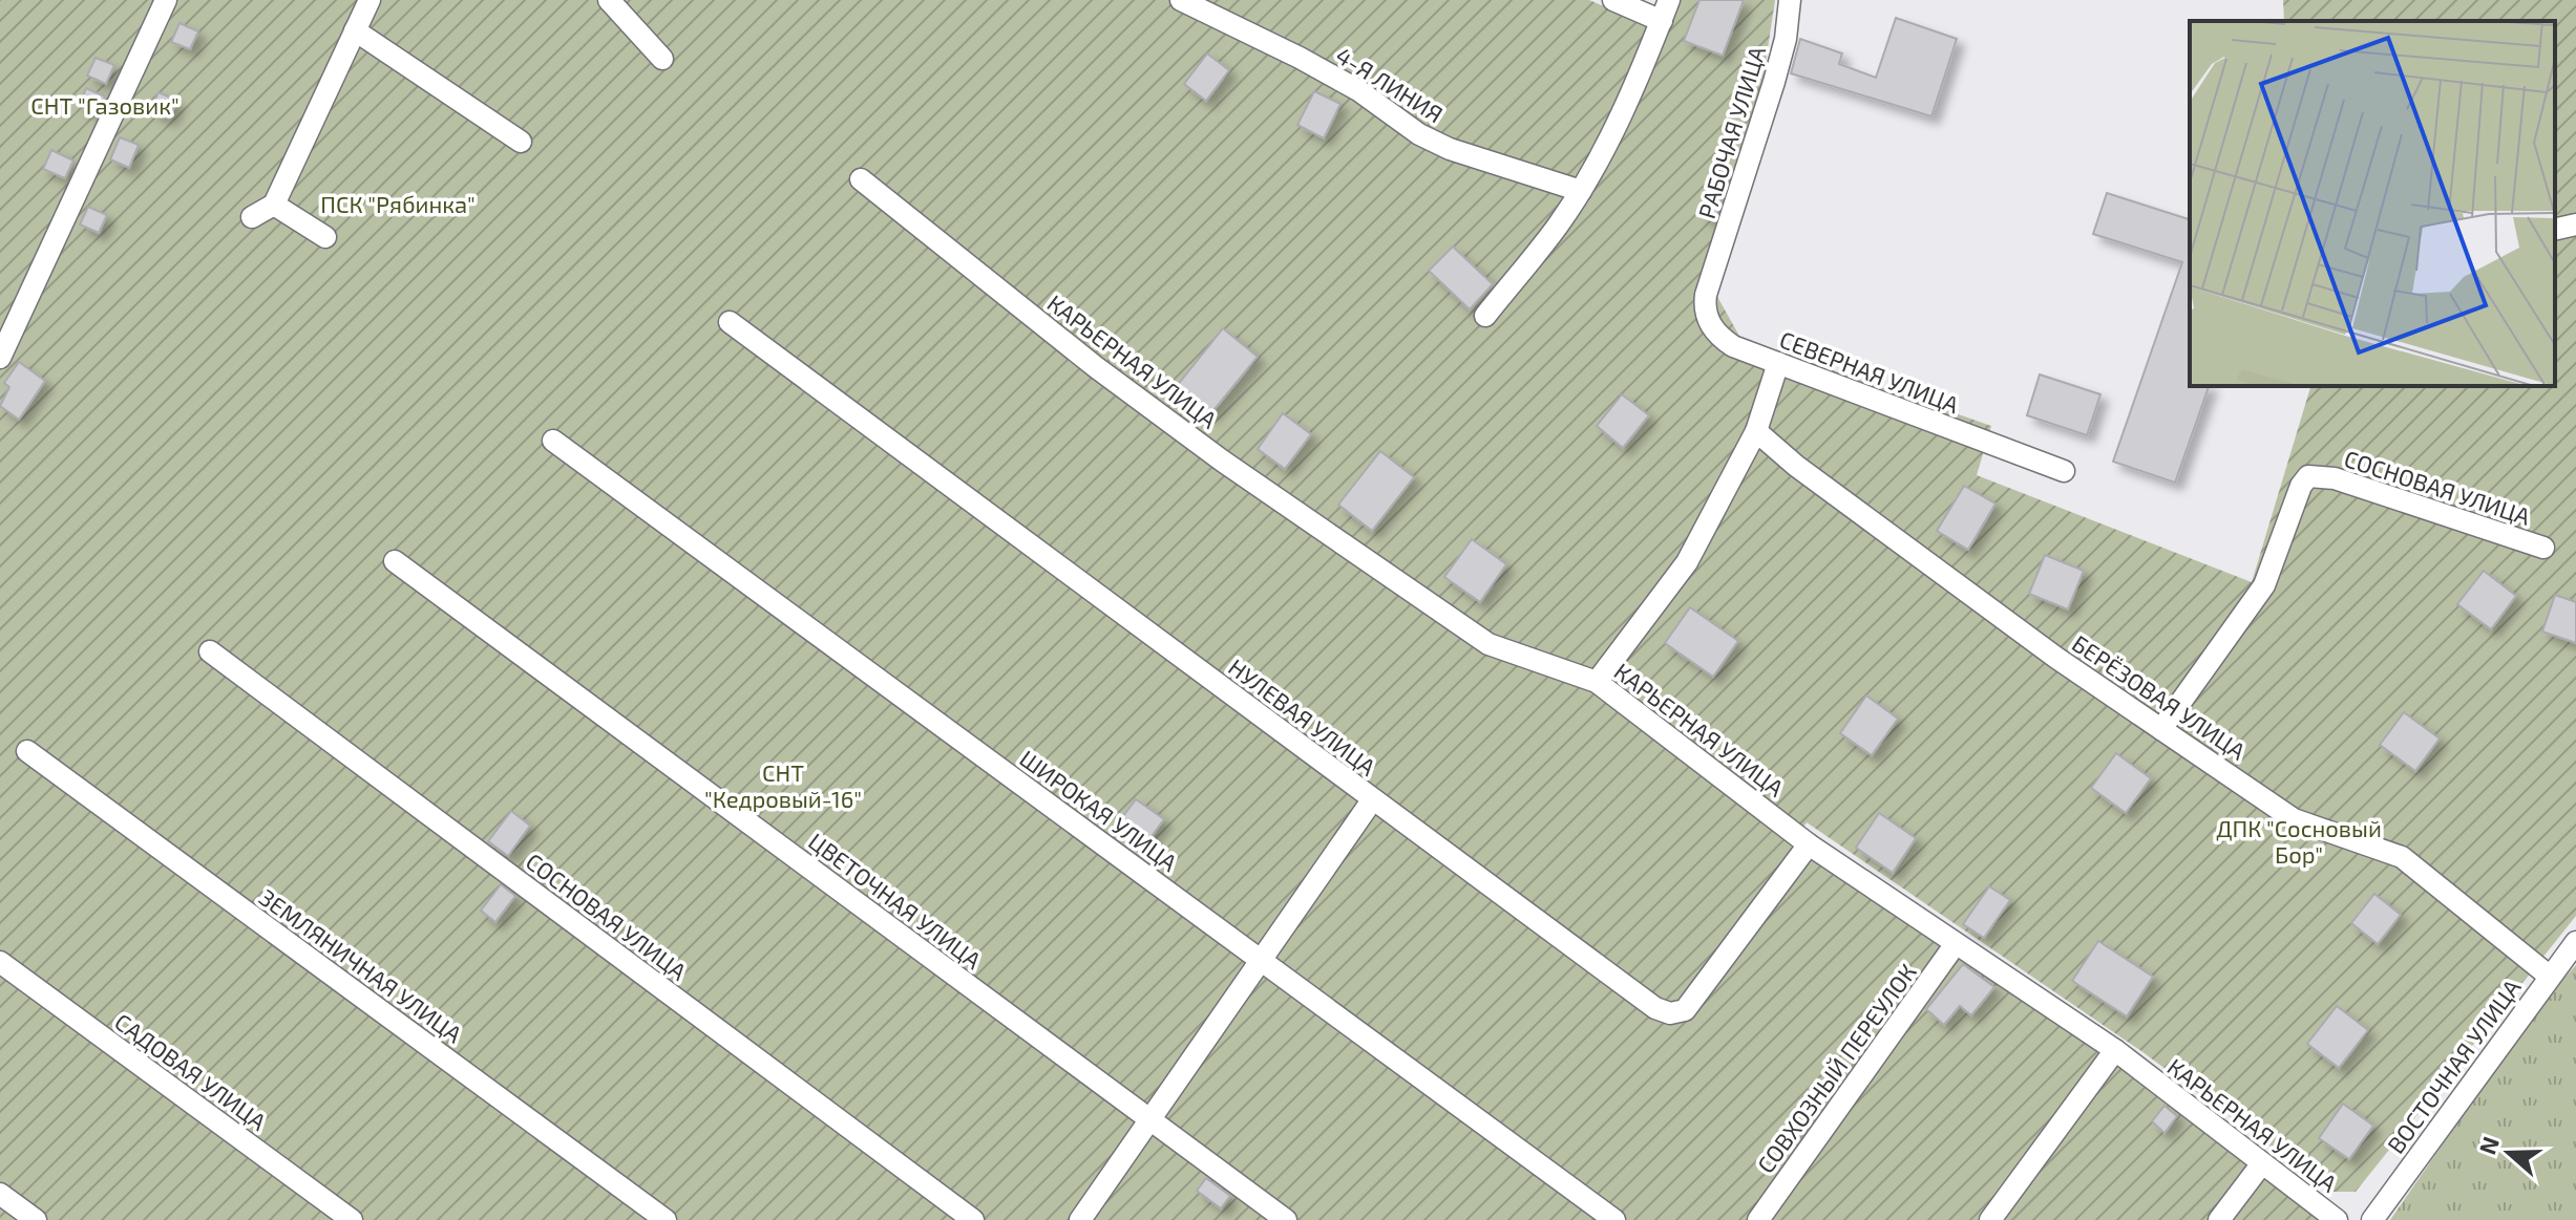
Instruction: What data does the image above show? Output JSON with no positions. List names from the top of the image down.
{
  "streets": {
    "street": [
      "4-Я ЛИНИЯ",
      "РАБОЧАЯ УЛИЦА",
      "КАРЬЕРНАЯ УЛИЦА",
      "СЕВЕРНАЯ УЛИЦА",
      "СОСНОВАЯ УЛИЦА",
      "БЕРЁЗОВАЯ УЛИЦА",
      "НУЛЕВАЯ УЛИЦА",
      "ШИРОКАЯ УЛИЦА",
      "ЦВЕТОЧНАЯ УЛИЦА",
      "ЗЕМЛЯНИЧНАЯ УЛИЦА",
      "ВОСТОЧНАЯ УЛИЦА",
      "СОВХОЗНЫЙ ПЕРЕУЛОК",
      "САДОВАЯ УЛИЦА"
    ]
  },
  "crossings": [
    ["РАБОЧАЯ УЛИЦА", "СЕВЕРНАЯ УЛИЦА"],
    ["КАРЬЕРНАЯ УЛИЦА", "НУЛЕВАЯ УЛИЦА"],
    ["КАРЬЕРНАЯ УЛИЦА", "СОВХОЗНЫЙ ПЕРЕУЛОК"],
    ["СОСНОВАЯ УЛИЦА", "БЕРЁЗОВАЯ УЛИЦА"],
    ["БЕРЁЗОВАЯ УЛИЦА", "ВОСТОЧНАЯ УЛИЦА"]
  ],
  "parks": [
    "СНТ \"Газовик\"",
    "ПСК \"Рябинка\"",
    "СНТ \"Кедровый-16\"",
    "ДПК \"Сосновый Бор\""
  ],
  "north": "left"
}
